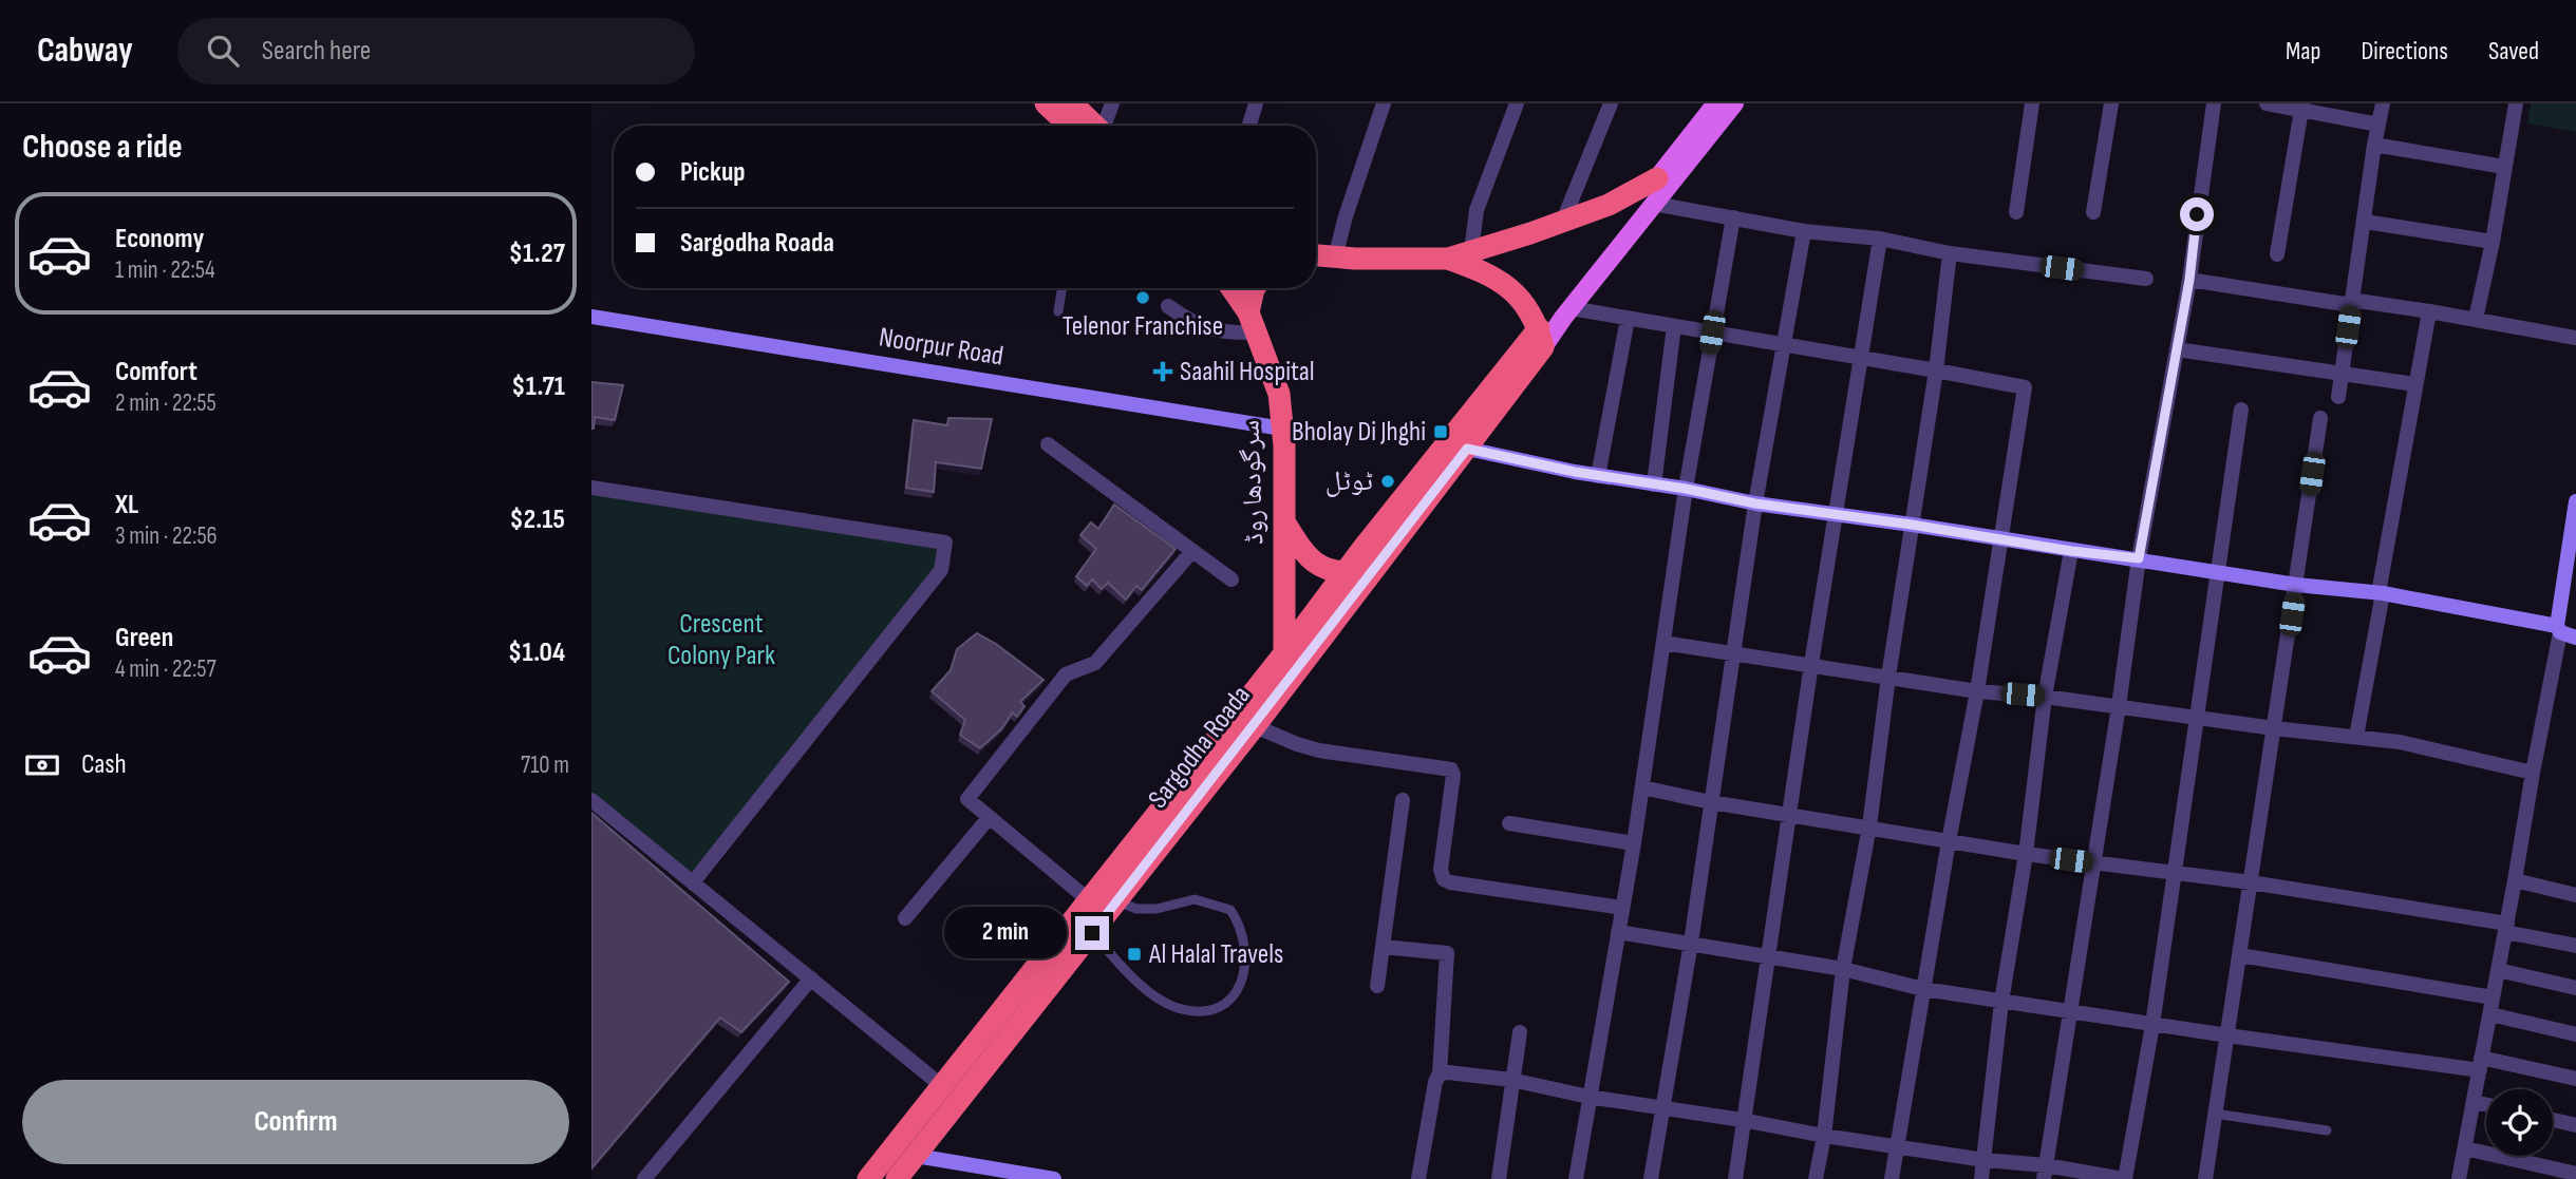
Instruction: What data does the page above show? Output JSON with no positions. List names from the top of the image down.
{
  "streets": {
    "highway": ["سرگودھا روڈ", "Sargodha Roada"],
    "street": ["Noorpur Road"]
  },
  "crossings": [
    ["Noorpur Road", "سرگودھا روڈ"],
    ["سرگودھا روڈ", "Sargodha Roada"]
  ],
  "parks": ["Crescent Colony Park"],
  "places": {
    "other": ["Telenor Franchise", "ٹوٹل"],
    "health": ["Saahil Hospital"],
    "transit": ["Bholay Di Jhghi", "Al Halal Travels"]
  },
  "page": {
    "header": "Cabway",
    "search": "Search here",
    "nav": ["Map", "Directions", "Saved"],
    "heading": "Choose a ride",
    "banner": ["Pickup", "Sargodha Roada"],
    "list": [
      {
        "name": "Economy",
        "note": "1 min · 22:54",
        "value": "$1.27"
      },
      {
        "name": "Comfort",
        "note": "2 min · 22:55",
        "value": "$1.71"
      },
      {
        "name": "XL",
        "note": "3 min · 22:56",
        "value": "$2.15"
      },
      {
        "name": "Green",
        "note": "4 min · 22:57",
        "value": "$1.04"
      }
    ],
    "pay": ["Cash", "710 m"],
    "bubble": "2 min",
    "buttons": "Confirm"
  }
}
